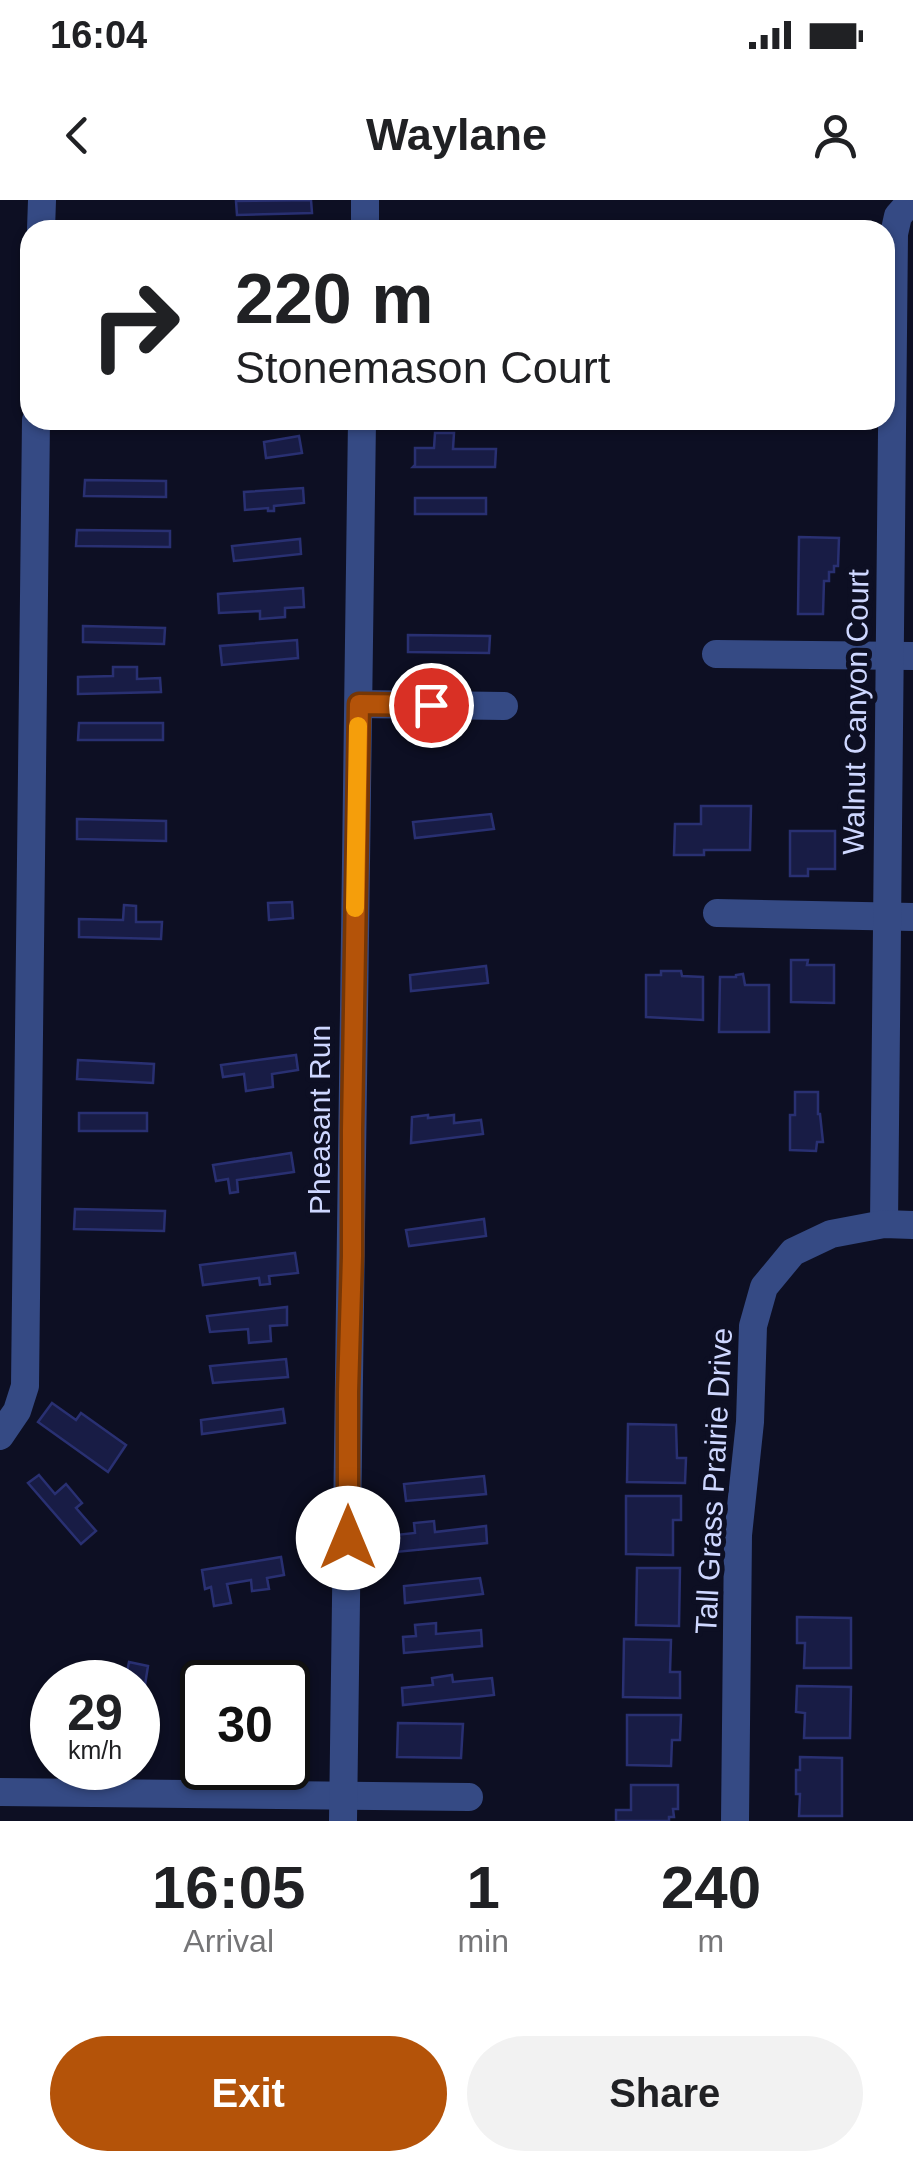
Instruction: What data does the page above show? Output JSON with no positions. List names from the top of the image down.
{
  "streets": {
    "street": ["Walnut Canyon Court", "Pheasant Run", "Tall Grass Prairie Drive"]
  },
  "crossings": [
    ["Walnut Canyon Court", "Tall Grass Prairie Drive"]
  ],
  "page": {
    "status": "16:04",
    "header": "Waylane",
    "turn": ["220 m", "Stonemason Court"],
    "speed": "29 km/h",
    "limit": "30",
    "eta": [
      "16:05",
      "Arrival",
      "1",
      "min",
      "240",
      "m"
    ],
    "buttons": ["Exit", "Share"]
  }
}
